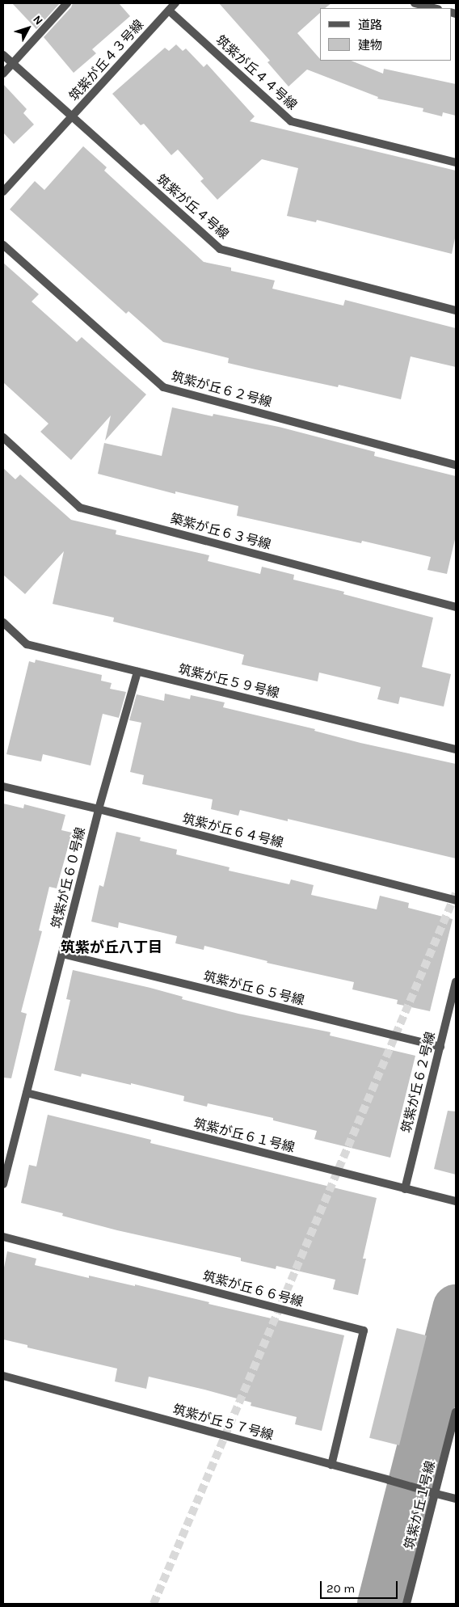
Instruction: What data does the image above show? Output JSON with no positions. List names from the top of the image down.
{
  "streets": {
    "street": [
      "筑紫が丘４３号線",
      "筑紫が丘４４号線",
      "筑紫が丘４号線",
      "筑紫が丘６２号線",
      "築紫が丘６３号線",
      "筑紫が丘５９号線",
      "筑紫が丘６４号線",
      "筑紫が丘６０号線",
      "筑紫が丘６５号線",
      "筑紫が丘６１号線",
      "筑紫が丘６６号線",
      "筑紫が丘５７号線",
      "筑紫が丘１号線"
    ]
  },
  "crossings": [
    ["筑紫が丘４３号線", "筑紫が丘４４号線"],
    ["筑紫が丘４３号線", "筑紫が丘４号線"],
    ["筑紫が丘６２号線", "筑紫が丘６５号線"],
    ["筑紫が丘６２号線", "筑紫が丘６１号線"],
    ["筑紫が丘５９号線", "筑紫が丘６０号線"],
    ["筑紫が丘６４号線", "筑紫が丘６０号線"],
    ["筑紫が丘６０号線", "筑紫が丘６５号線"],
    ["筑紫が丘６０号線", "筑紫が丘６１号線"],
    ["筑紫が丘６６号線", "筑紫が丘５７号線"],
    ["筑紫が丘５７号線", "筑紫が丘１号線"]
  ],
  "districts": ["筑紫が丘八丁目"],
  "legend": ["道路", "建物"],
  "scale_bar": "20 m",
  "north": "top right"
}
